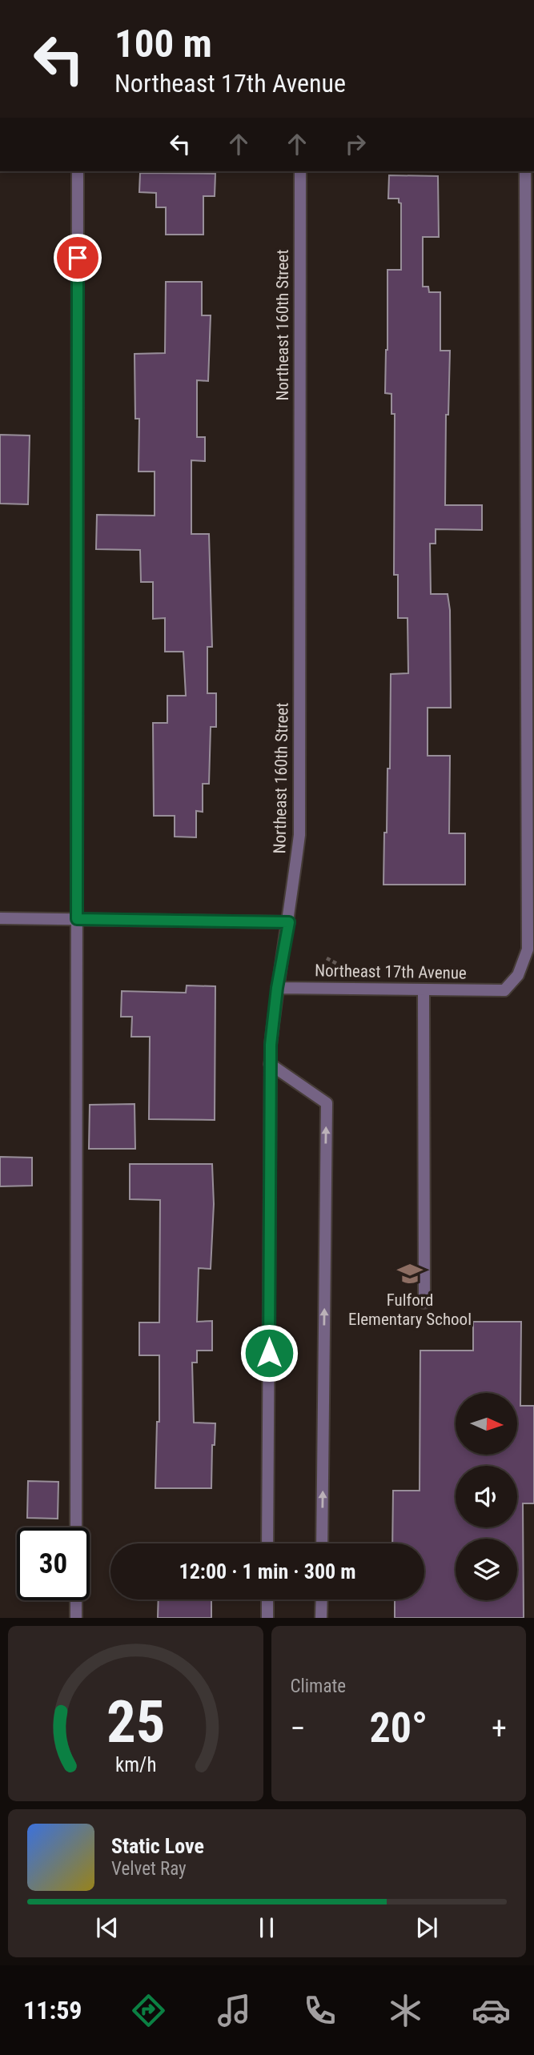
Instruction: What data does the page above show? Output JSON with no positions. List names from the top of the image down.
{
  "streets": {
    "street": ["Northeast 160th Street", "Northeast 17th Avenue"]
  },
  "crossings": [
    ["Northeast 160th Street", "Northeast 17th Avenue"]
  ],
  "places": {
    "school or university": ["Fulford Elementary School"]
  },
  "north": "right",
  "page": {
    "turn": ["100 m", "Northeast 17th Avenue"],
    "limit": "30",
    "trip": "12:00 · 1 min · 300 m",
    "tile": "Climate",
    "heat": ["−", "20°", "+"],
    "song": ["Static Love", "Velvet Ray"],
    "tabs": "11:59",
    "gauge": ["25", "km/h"]
  }
}
